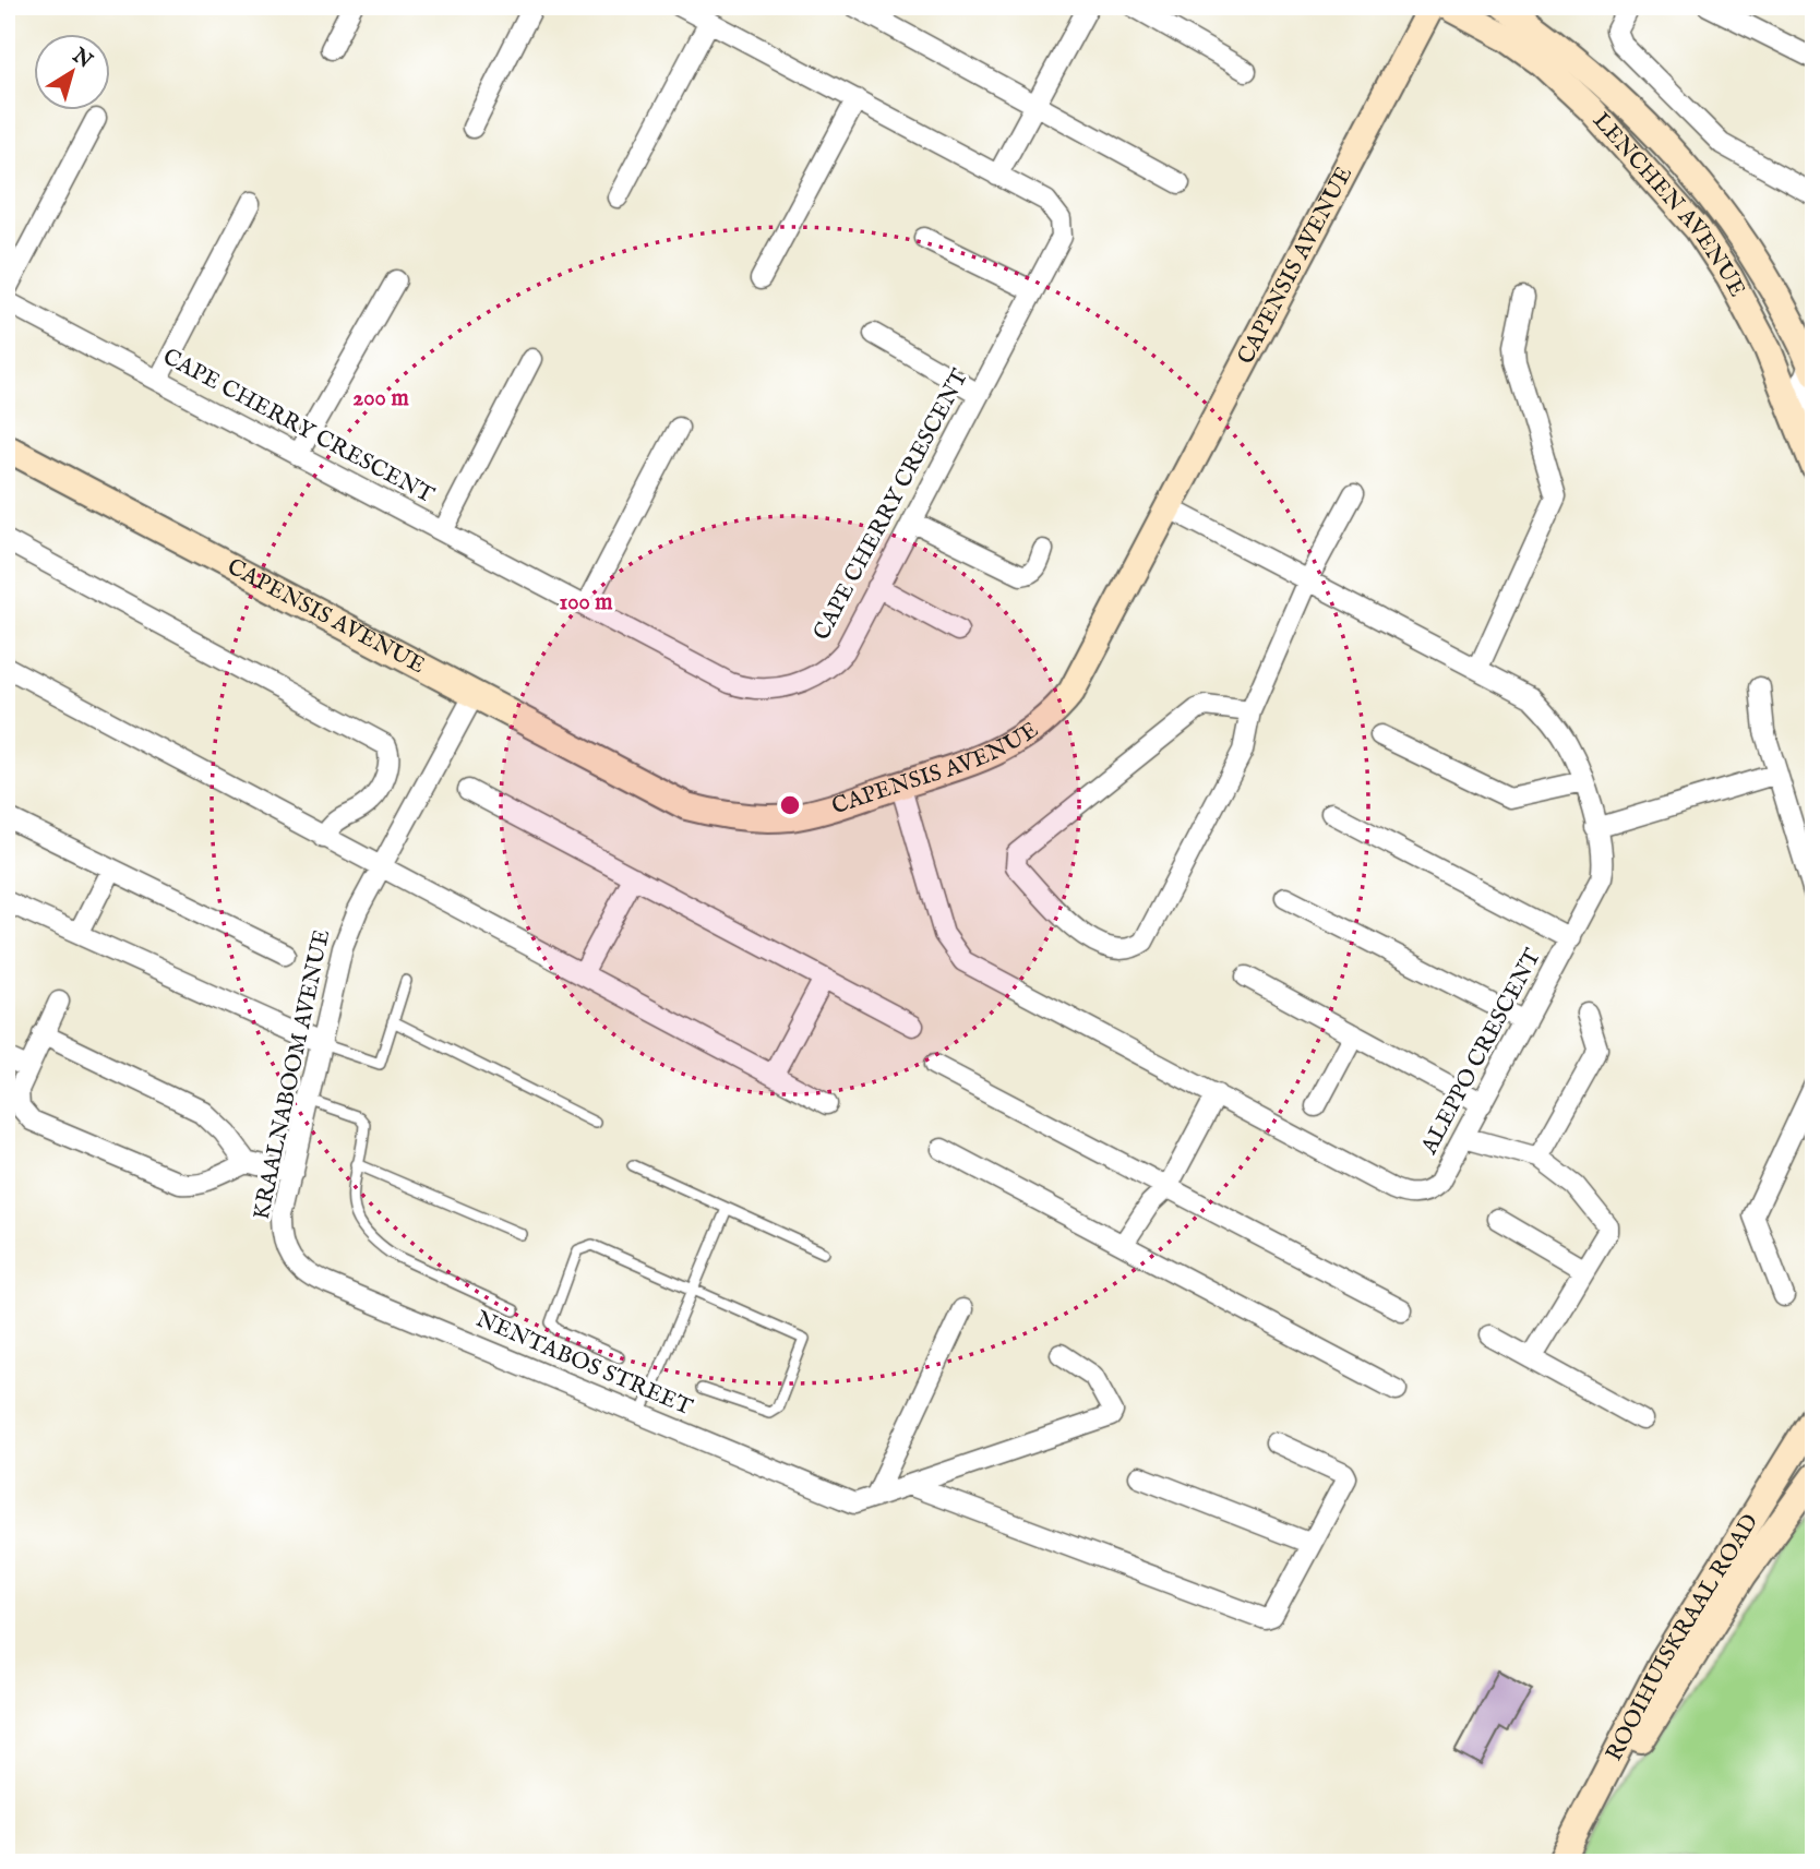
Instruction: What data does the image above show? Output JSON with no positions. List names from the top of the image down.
{
  "streets": {
    "main road": ["LENCHEN AVENUE", "CAPENSIS AVENUE", "ROOIHUISKRAAL ROAD"],
    "street": [
      "CAPE CHERRY CRESCENT",
      "ALEPPO CRESCENT",
      "KRAALNABOOM AVENUE",
      "NENTABOS STREET"
    ]
  },
  "crossings": [
    ["CAPENSIS AVENUE", "ALEPPO CRESCENT"],
    ["CAPENSIS AVENUE", "KRAALNABOOM AVENUE"],
    ["KRAALNABOOM AVENUE", "NENTABOS STREET"]
  ],
  "north": "top right",
  "rings": ["200 m", "100 m"]
}
